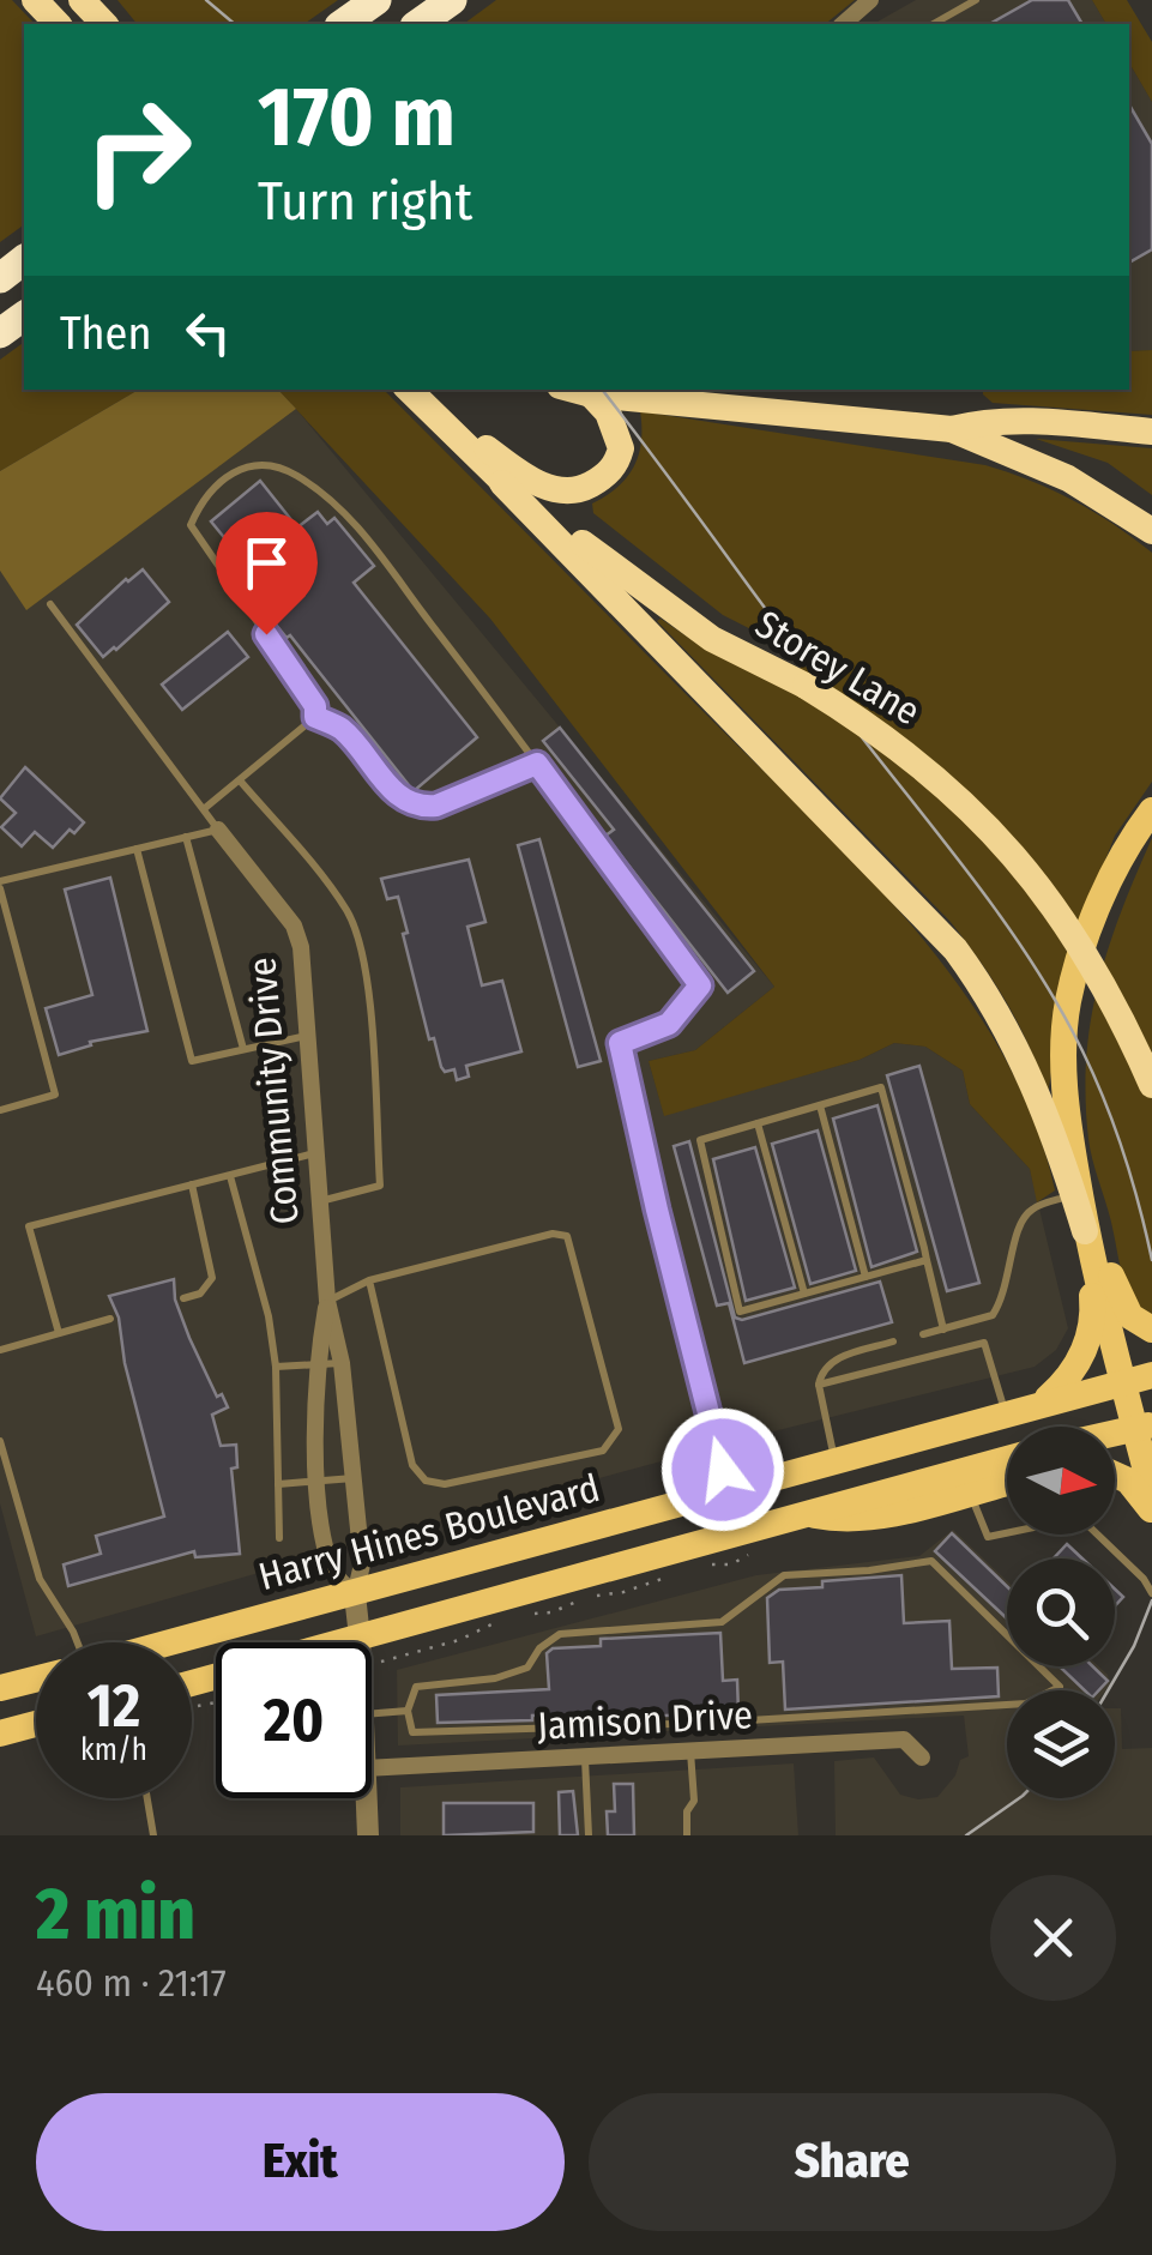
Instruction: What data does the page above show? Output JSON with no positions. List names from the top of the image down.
{
  "streets": {
    "highway": ["Storey Lane"],
    "main road": ["Harry Hines Boulevard"],
    "street": ["Community Drive", "Jamison Drive"]
  },
  "crossings": [
    ["Community Drive", "Harry Hines Boulevard"]
  ],
  "north": "right",
  "page": {
    "turn": ["170 m", "Turn right"],
    "then": "Then",
    "speed": "12 km/h",
    "limit": "20",
    "heading": ["2 min", "460 m · 21:17"],
    "buttons": ["Exit", "Share"]
  }
}
